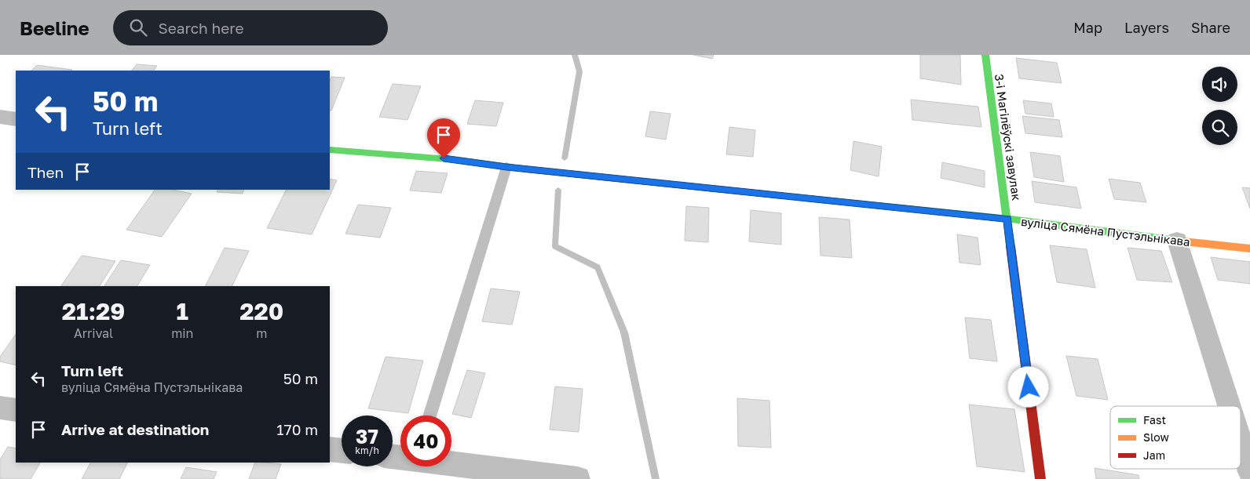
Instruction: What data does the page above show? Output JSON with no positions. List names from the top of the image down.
{
  "streets": {
    "street": ["3-і Магілёўскі завулак", "вуліца Сямёна Пустэльнікава"]
  },
  "crossings": [
    ["3-і Магілёўскі завулак", "вуліца Сямёна Пустэльнікава"]
  ],
  "legend": ["Fast", "Slow", "Jam"],
  "page": {
    "header": "Beeline",
    "search": "Search here",
    "nav": ["Map", "Layers", "Share"],
    "turn": ["50 m", "Turn left"],
    "then": "Then",
    "eta": [
      "21:29",
      "Arrival",
      "1",
      "min",
      "220",
      "m"
    ],
    "list": [
      {
        "name": "Turn left",
        "note": "вуліца Сямёна Пустэльнікава",
        "value": "50 m"
      },
      {
        "name": "Arrive at destination",
        "value": "170 m"
      }
    ],
    "speed": "37 km/h",
    "limit": "40"
  }
}
